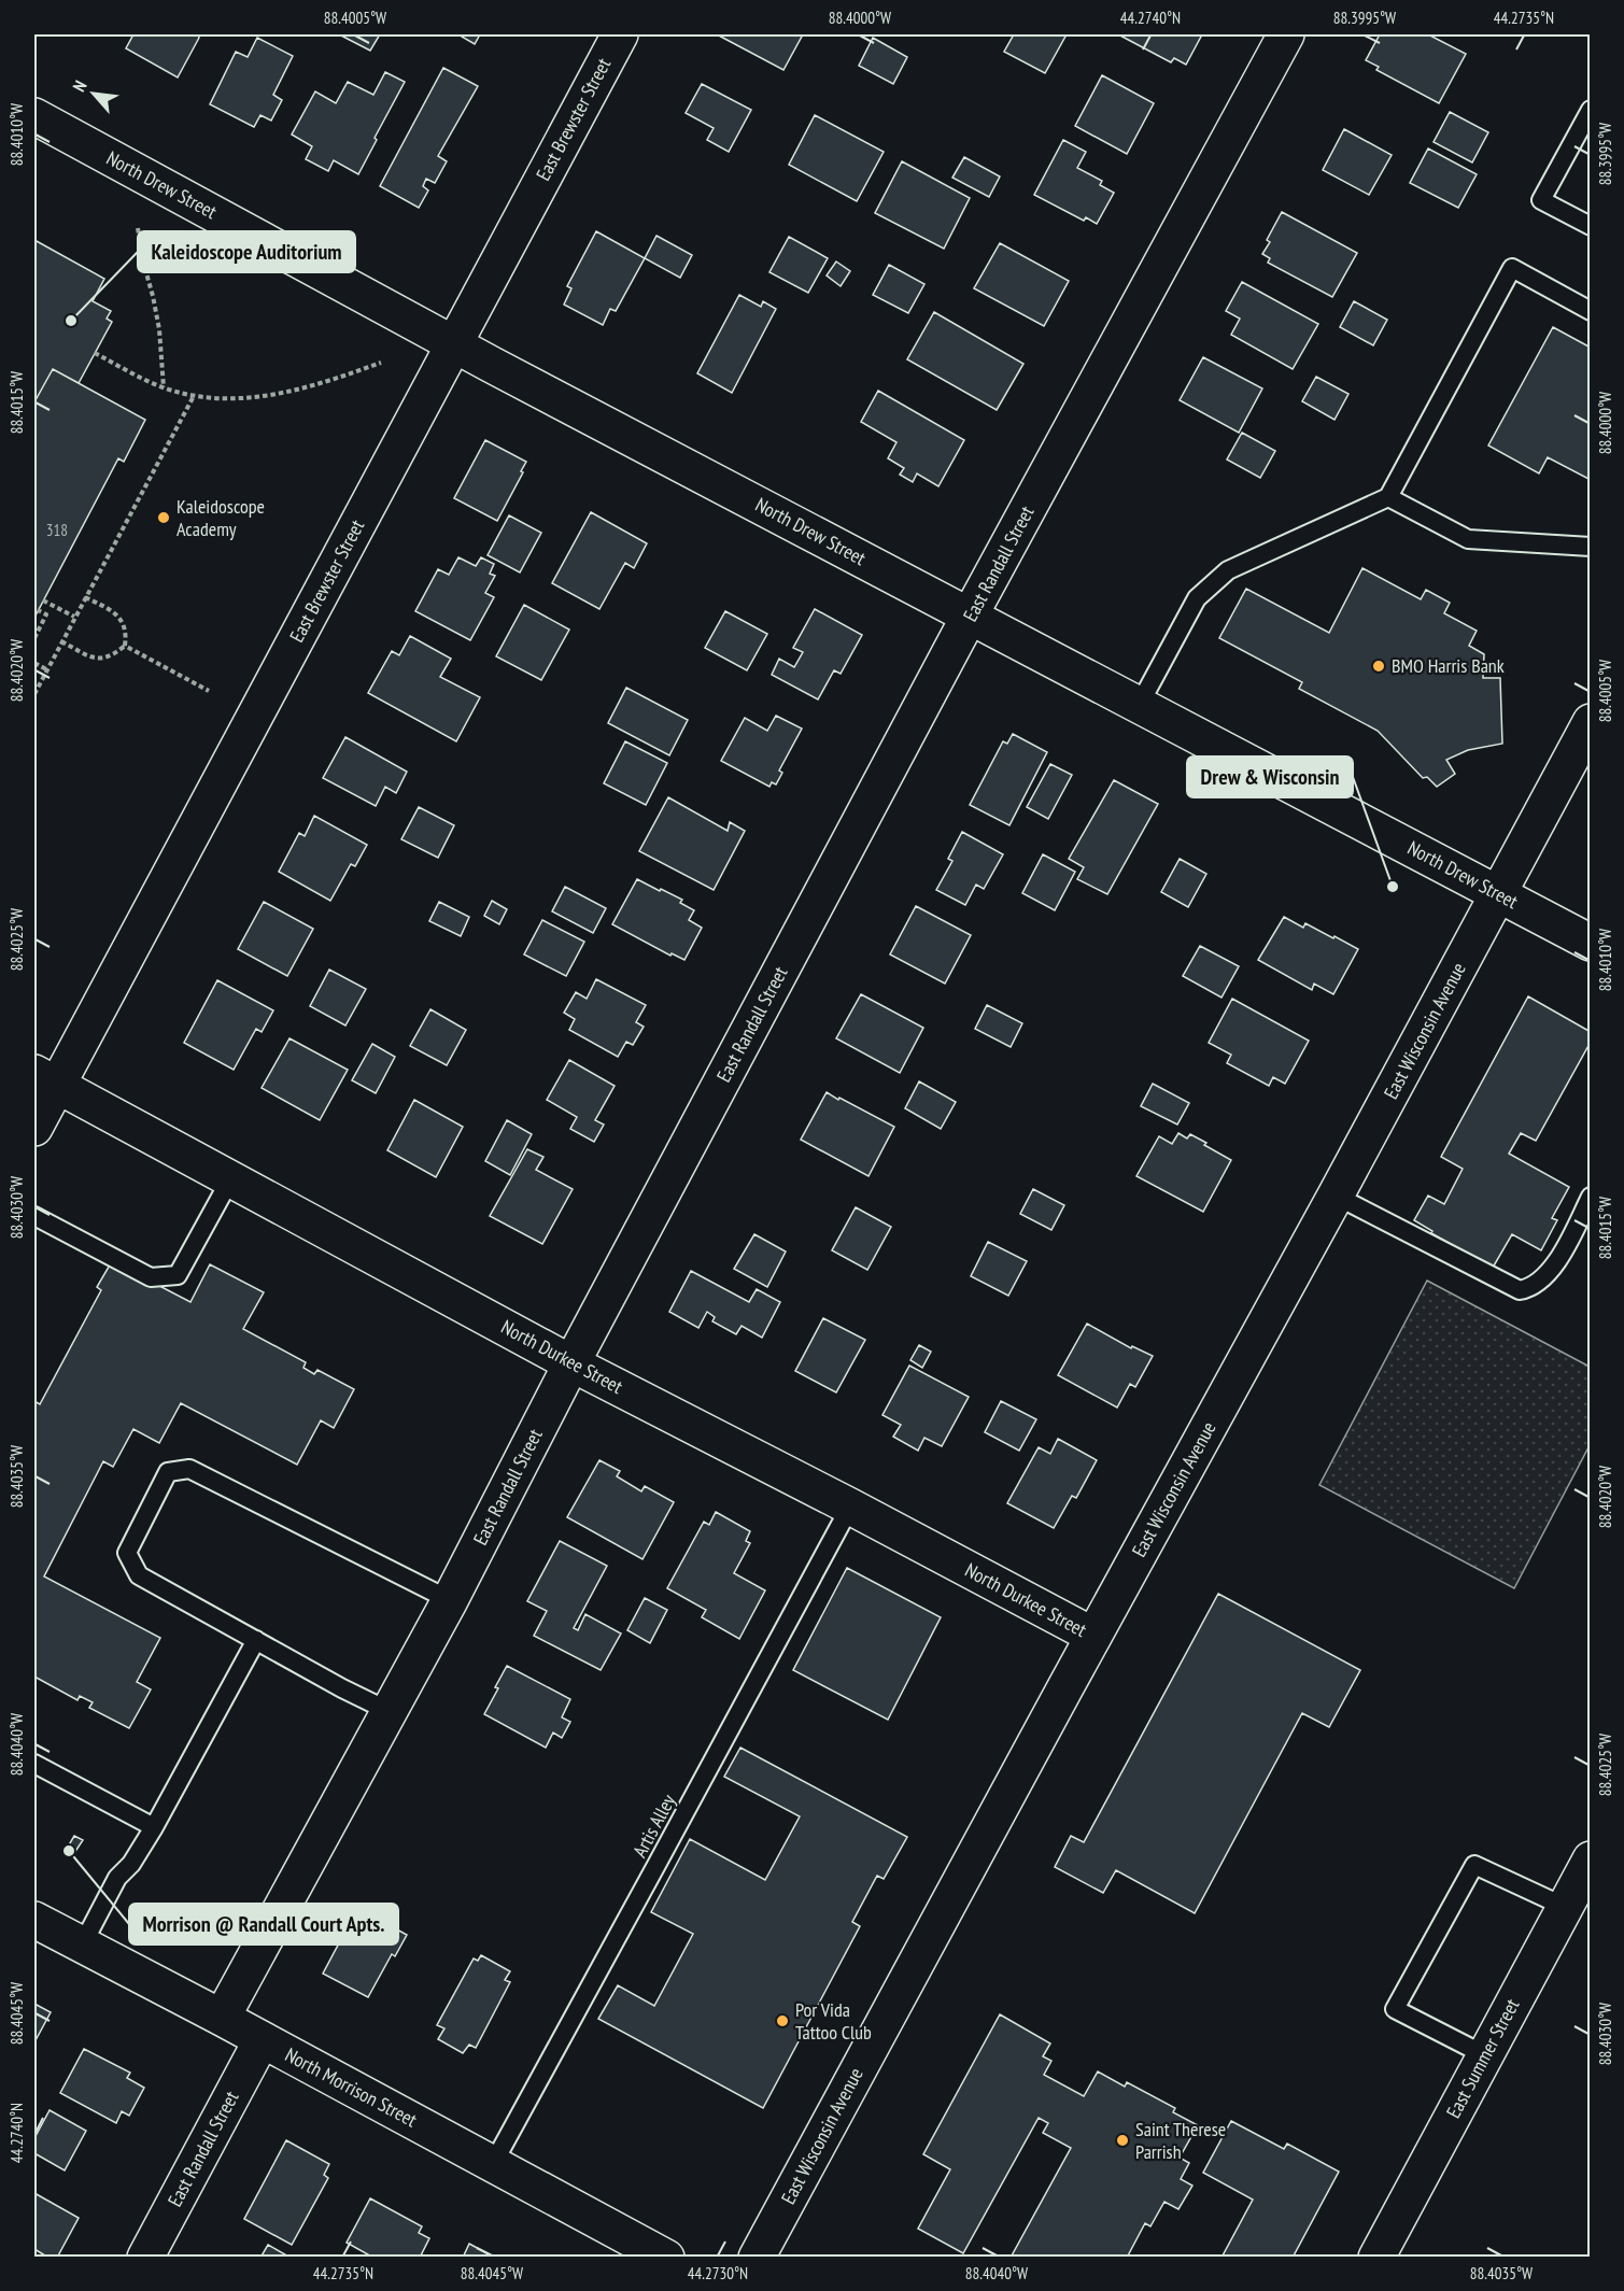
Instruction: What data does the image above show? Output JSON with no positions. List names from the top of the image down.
{
  "streets": {
    "street": [
      "East Brewster Street",
      "North Drew Street",
      "East Randall Street",
      "East Wisconsin Avenue",
      "North Durkee Street",
      "East Summer Street",
      "North Morrison Street"
    ],
    "lane": ["Artis Alley"]
  },
  "crossings": [
    ["East Brewster Street", "North Drew Street"],
    ["East Brewster Street", "North Durkee Street"],
    ["North Drew Street", "East Randall Street"],
    ["North Drew Street", "East Wisconsin Avenue"],
    ["East Randall Street", "North Durkee Street"],
    ["East Randall Street", "North Morrison Street"],
    ["East Wisconsin Avenue", "North Durkee Street"],
    ["North Durkee Street", "Artis Alley"],
    ["Artis Alley", "North Morrison Street"]
  ],
  "places": [
    "Kaleidoscope Auditorium",
    "Kaleidoscope Academy",
    "BMO Harris Bank",
    "Drew & Wisconsin",
    "Morrison @ Randall Court Apts.",
    "Por Vida Tattoo Club",
    "Saint Therese Parrish"
  ],
  "house_numbers": ["318"],
  "north": "top left",
  "coordinates": [
    "88.4005°W",
    "88.4000°W",
    "44.2740°N",
    "88.3995°W",
    "44.2735°N",
    "88.4010°W",
    "88.4015°W",
    "88.4020°W",
    "88.4025°W",
    "88.4030°W",
    "88.4035°W",
    "88.4040°W",
    "88.4045°W",
    "44.2730°N"
  ]
}
